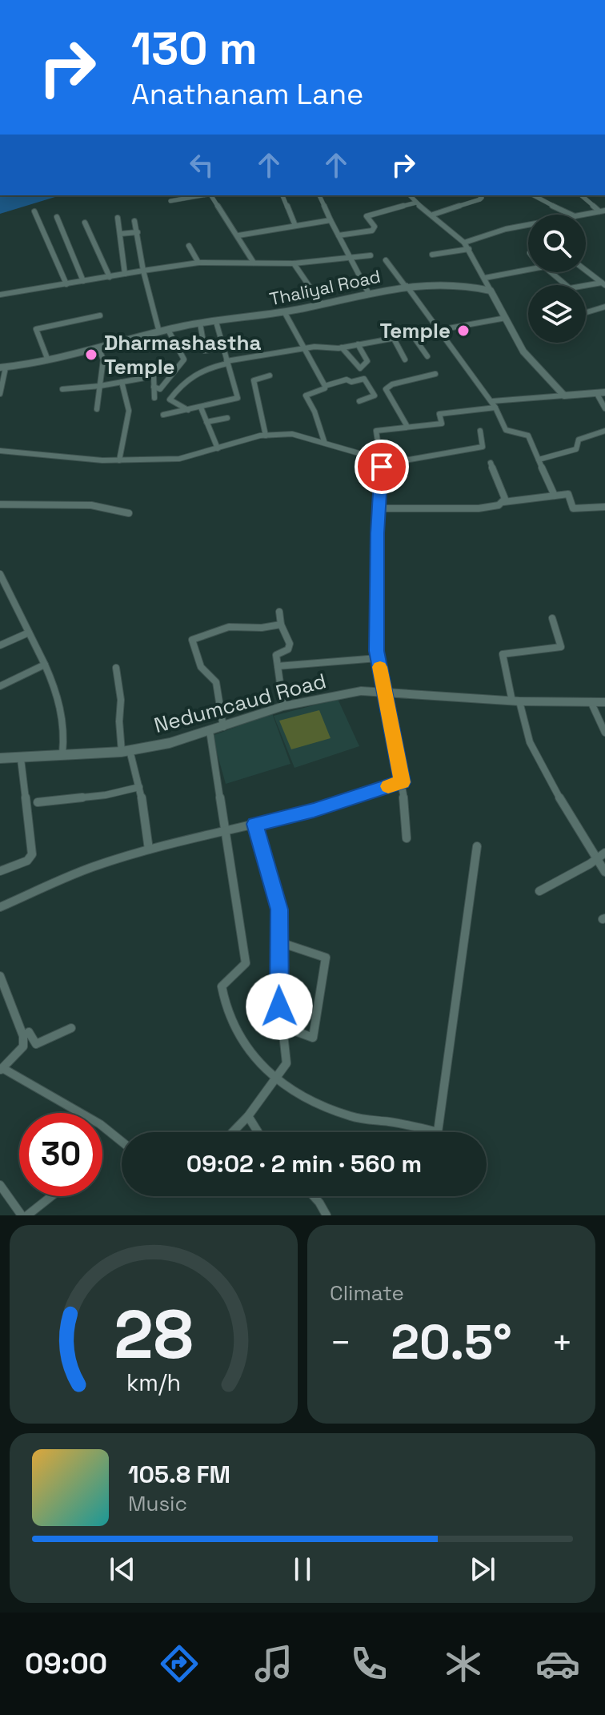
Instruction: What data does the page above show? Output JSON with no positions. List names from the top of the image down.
{
  "streets": {
    "main road": ["Nedumcaud Road"],
    "street": ["Thaliyal Road"]
  },
  "places": ["Temple", "Dharmashastha Temple"],
  "page": {
    "turn": ["130 m", "Anathanam Lane"],
    "limit": "30",
    "trip": "09:02 · 2 min · 560 m",
    "tile": "Climate",
    "heat": ["−", "20.5°", "+"],
    "song": ["105.8 FM", "Music"],
    "tabs": "09:00",
    "gauge": ["28", "km/h"]
  }
}
